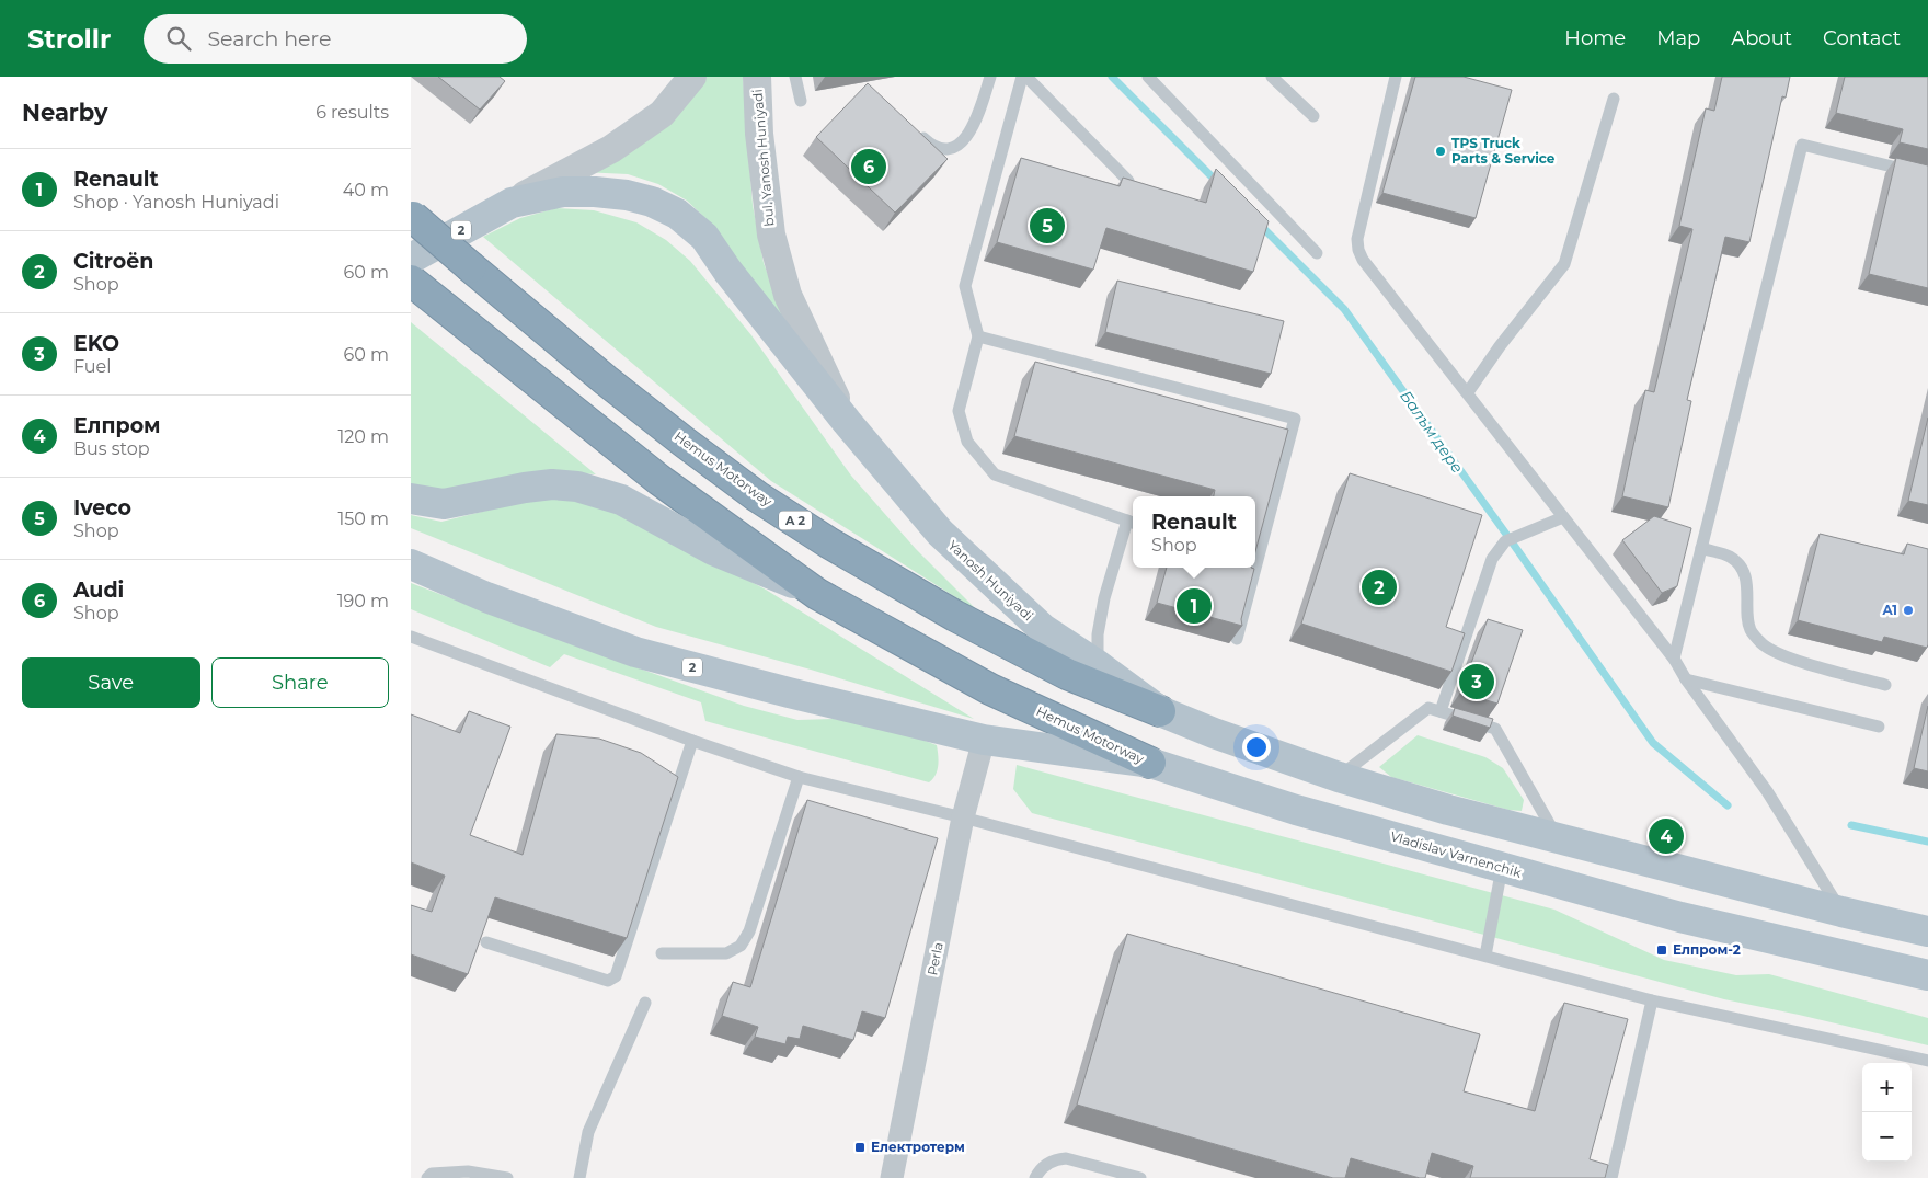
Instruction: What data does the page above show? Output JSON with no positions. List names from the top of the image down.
{
  "streets": {
    "highway": ["Hemus Motorway", "A 2"],
    "main road": ["2", "Yanosh Huniyadi", "Vladislav Varnenchik"],
    "street": ["bul. Yanosh Huniyadi", "Perla"]
  },
  "crossings": [
    ["bul. Yanosh Huniyadi", "2"],
    ["bul. Yanosh Huniyadi", "Yanosh Huniyadi"],
    ["2", "Yanosh Huniyadi"],
    ["2", "Vladislav Varnenchik"],
    ["2", "Perla"],
    ["Hemus Motorway", "Yanosh Huniyadi"],
    ["Hemus Motorway", "Vladislav Varnenchik"],
    ["Vladislav Varnenchik", "Perla"]
  ],
  "water": ["Балъм дере"],
  "places": {
    "other": ["TPS Truck Parts & Service", "A1"],
    "transit": ["Елпром-2", "Електротерм"]
  },
  "page": {
    "header": "Strollr",
    "search": "Search here",
    "nav": [
      "Home",
      "Map",
      "About",
      "Contact"
    ],
    "heading": ["Nearby", "6 results"],
    "pins": [
      "6",
      "5",
      "2",
      "1",
      "3",
      "4"
    ],
    "list": [
      {
        "mark": "1",
        "name": "Renault",
        "note": "Shop · Yanosh Huniyadi",
        "value": "40 m"
      },
      {
        "mark": "2",
        "name": "Citroën",
        "note": "Shop",
        "value": "60 m"
      },
      {
        "mark": "3",
        "name": "EKO",
        "note": "Fuel",
        "value": "60 m"
      },
      {
        "mark": "4",
        "name": "Елпром",
        "note": "Bus stop",
        "value": "120 m"
      },
      {
        "mark": "5",
        "name": "Iveco",
        "note": "Shop",
        "value": "150 m"
      },
      {
        "mark": "6",
        "name": "Audi",
        "note": "Shop",
        "value": "190 m"
      }
    ],
    "popup": ["Renault", "Shop"],
    "buttons": ["Save", "Share"],
    "map_buttons": ["+", "−"]
  }
}
